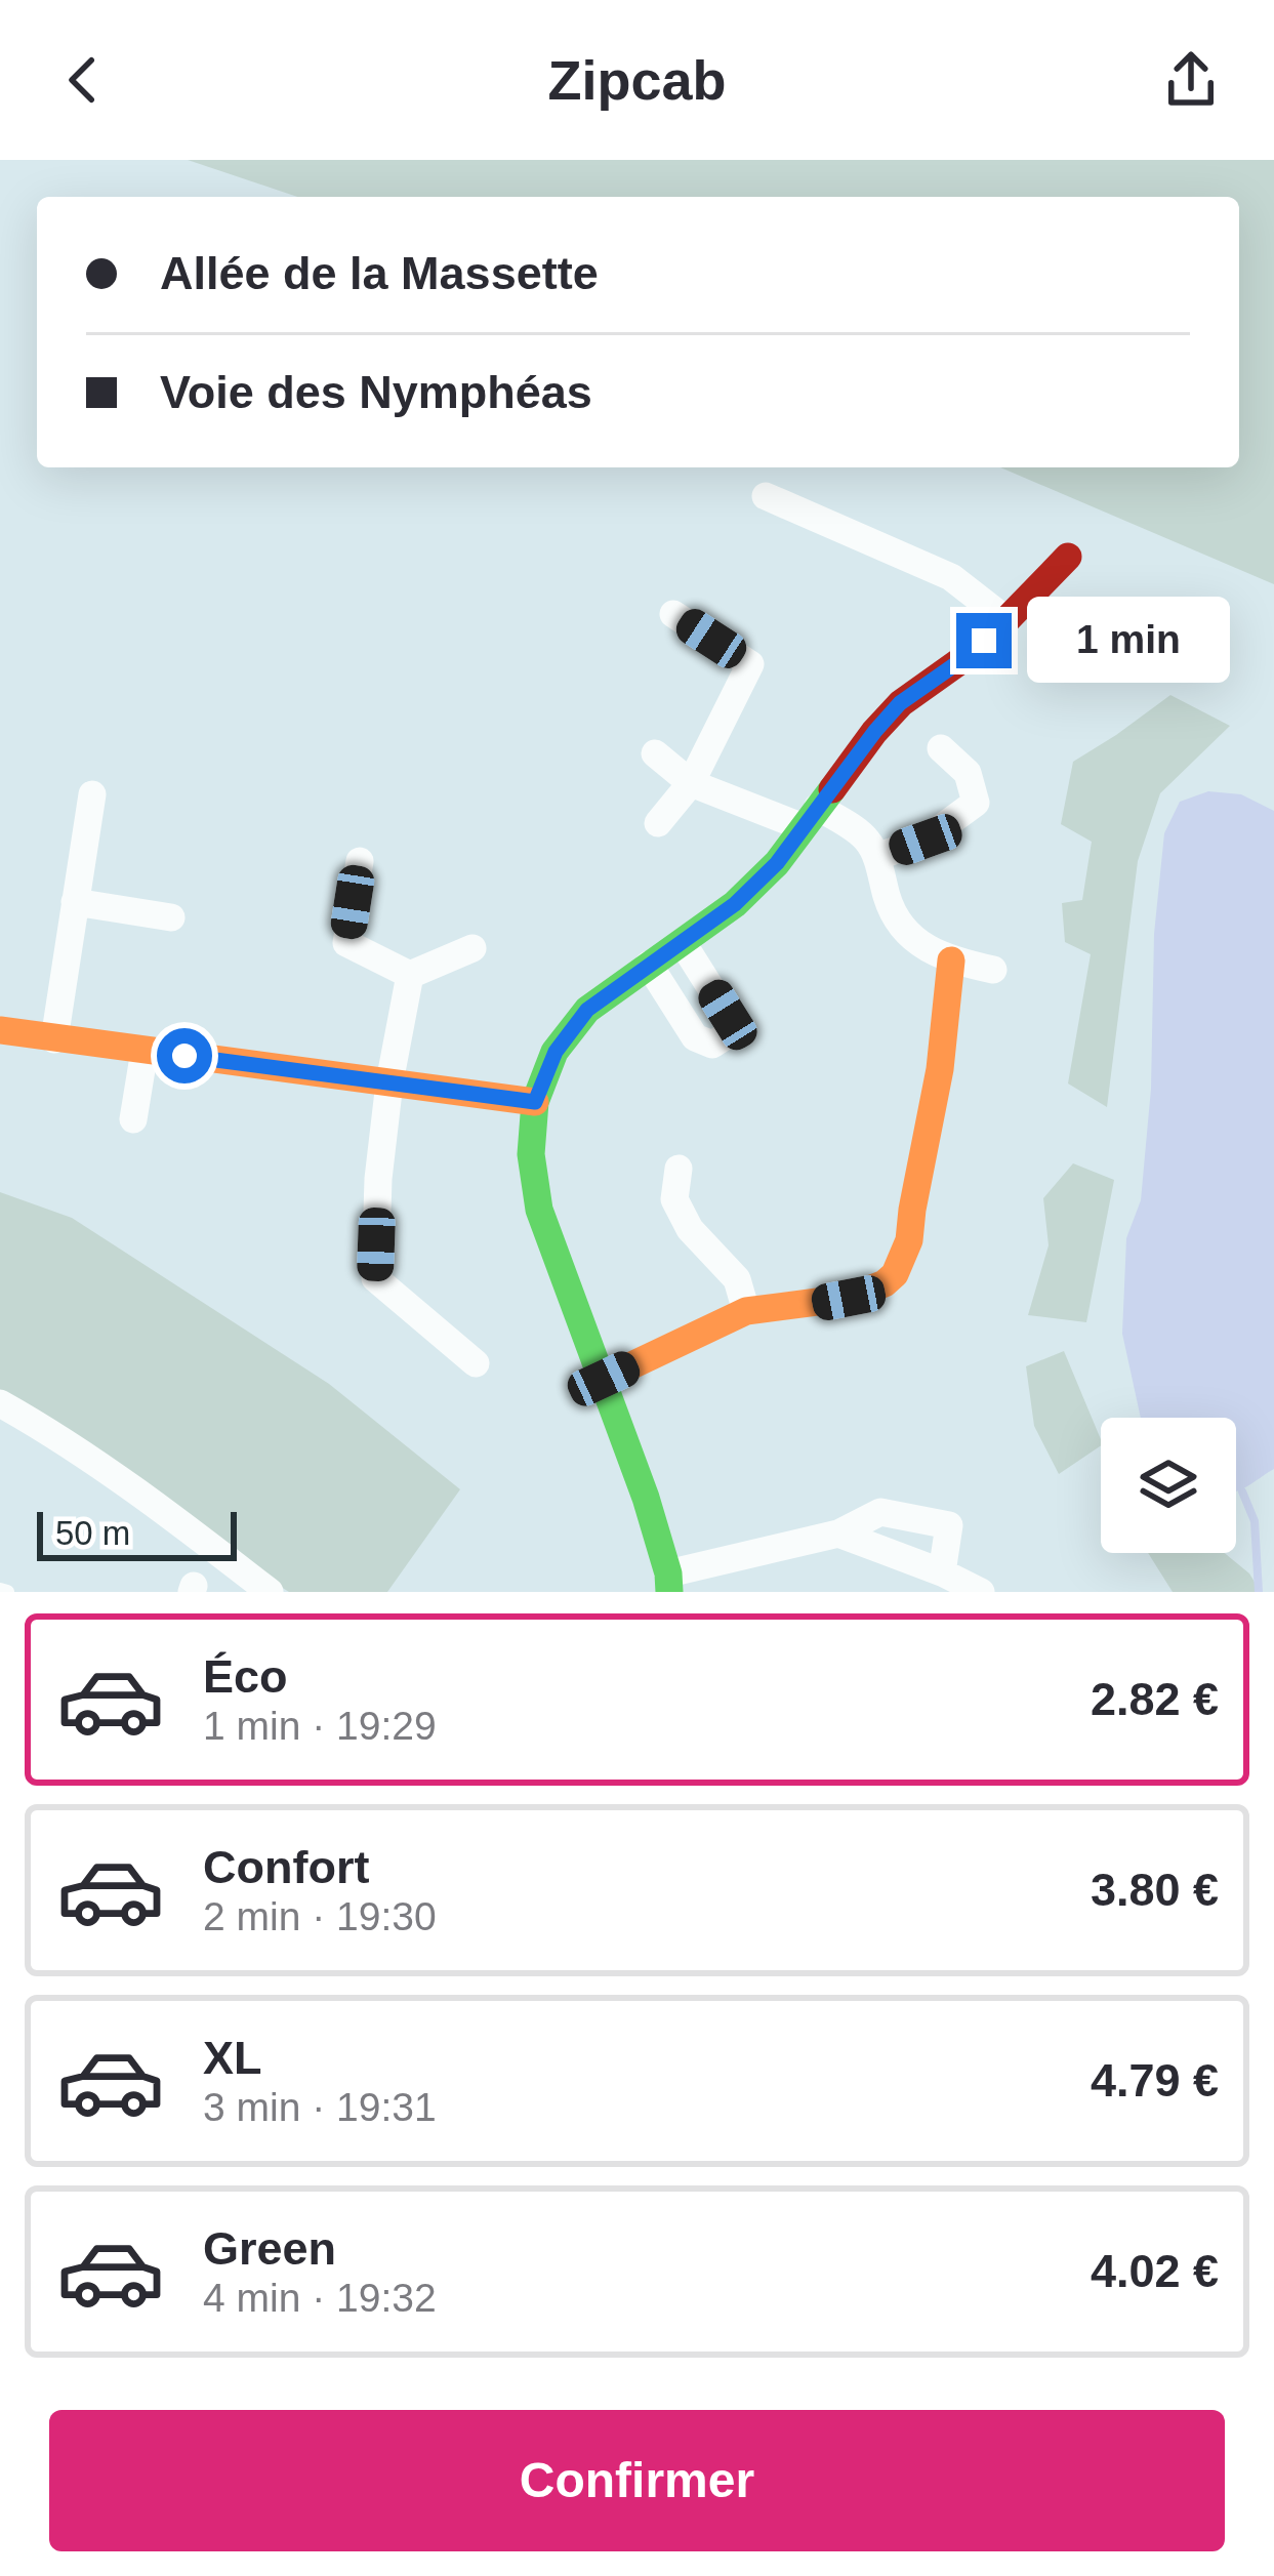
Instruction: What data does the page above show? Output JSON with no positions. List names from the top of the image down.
{
  "scale_bar": "50 m",
  "page": {
    "header": "Zipcab",
    "banner": ["Allée de la Massette", "Voie des Nymphéas"],
    "bubble": "1 min",
    "scale": "50 m",
    "list": [
      {
        "name": "Éco",
        "note": "1 min · 19:29",
        "value": "2.82 €"
      },
      {
        "name": "Confort",
        "note": "2 min · 19:30",
        "value": "3.80 €"
      },
      {
        "name": "XL",
        "note": "3 min · 19:31",
        "value": "4.79 €"
      },
      {
        "name": "Green",
        "note": "4 min · 19:32",
        "value": "4.02 €"
      }
    ],
    "buttons": "Confirmer"
  }
}
